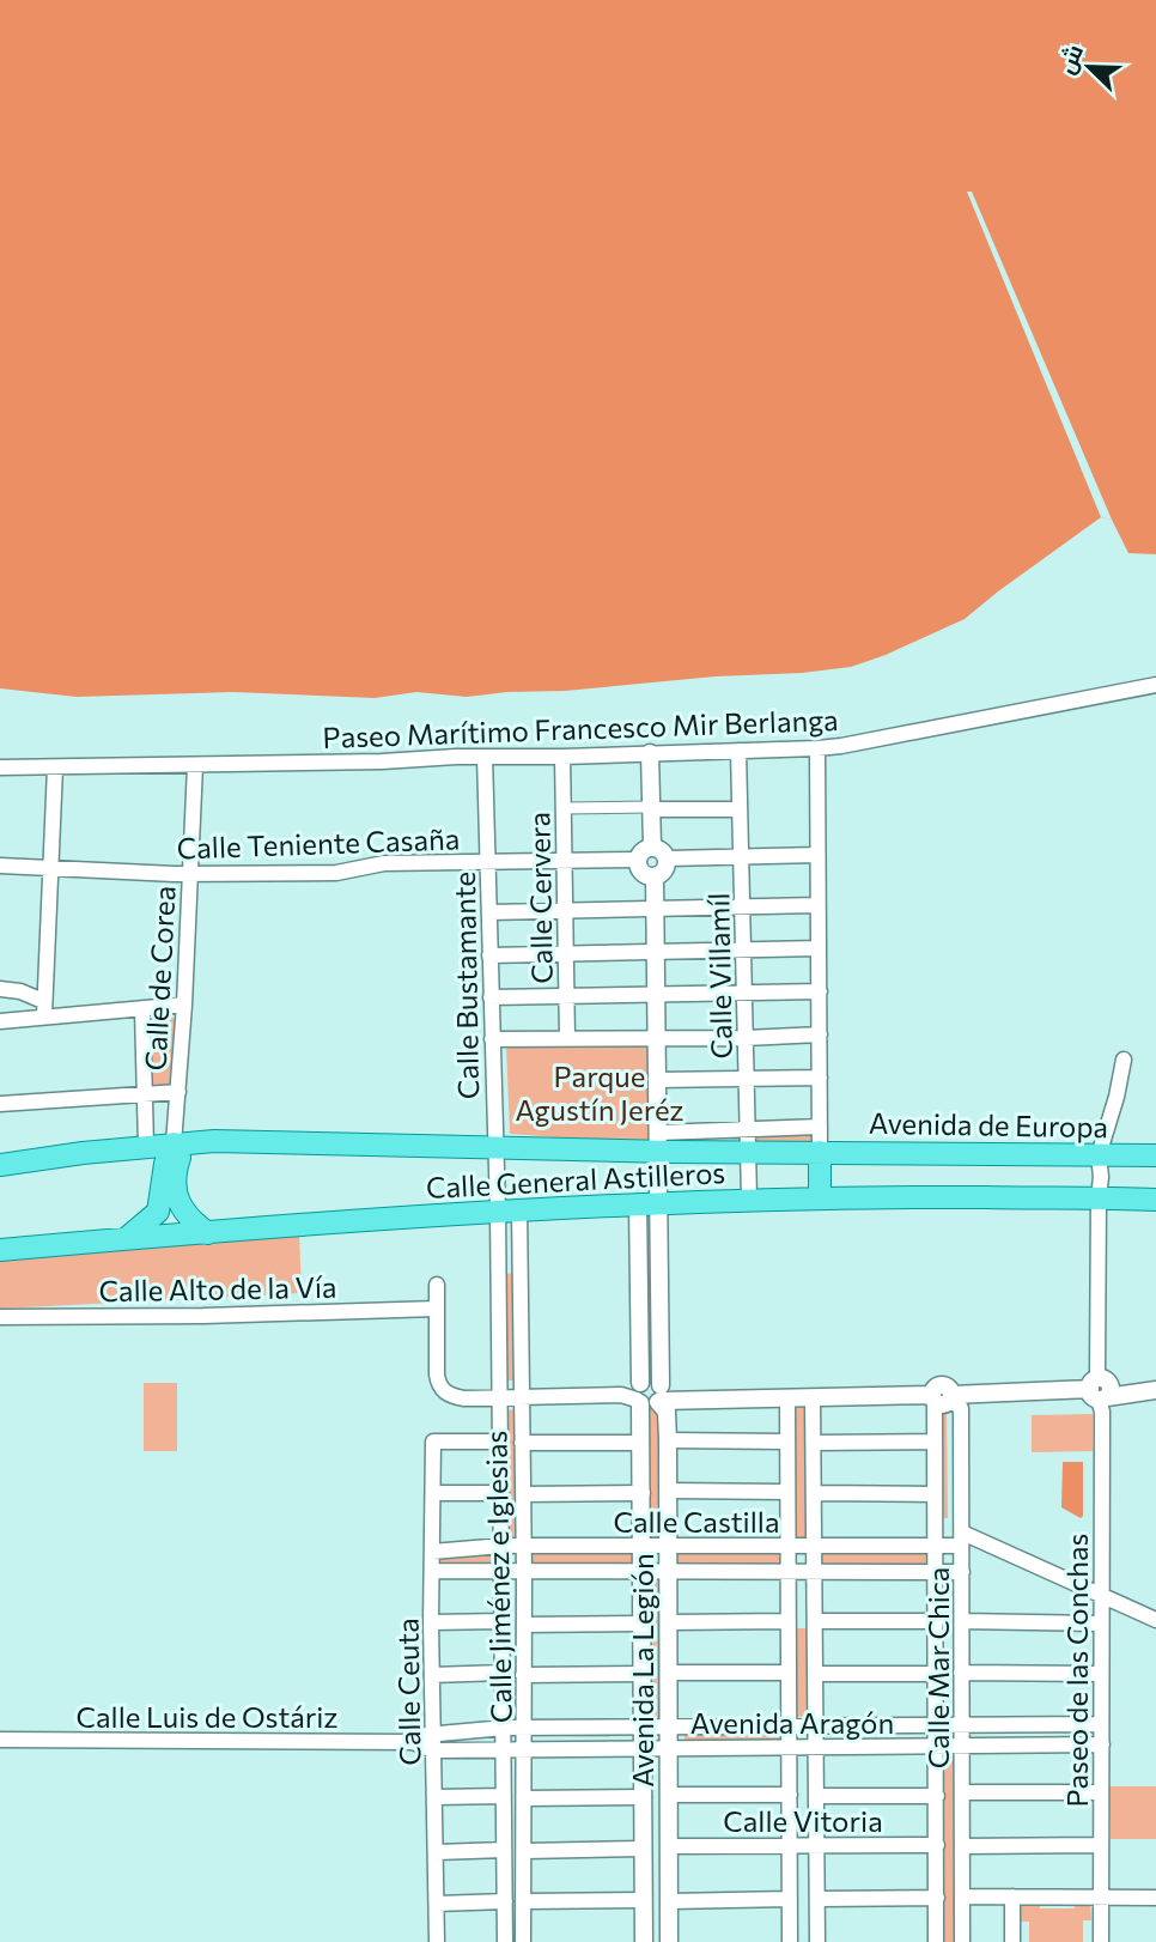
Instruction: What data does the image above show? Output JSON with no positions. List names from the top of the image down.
{
  "streets": {
    "main road": ["Avenida de Europa", "Calle General Astilleros"],
    "street": [
      "Paseo Marítimo Francesco Mir Berlanga",
      "Calle Teniente Casaña",
      "Calle Cervera",
      "Calle Villamíl",
      "Calle de Corea",
      "Calle Bustamante",
      "Calle Alto de la Vía",
      "Calle Castilla",
      "Calle Jiménez e Iglesias",
      "Calle Mar Chica",
      "Avenida La Legión",
      "Paseo de las Conchas",
      "Calle Ceuta",
      "Calle Luis de Ostáriz",
      "Avenida Aragón",
      "Calle Vitoria"
    ]
  },
  "crossings": [
    ["Paseo Marítimo Francesco Mir Berlanga", "Calle Cervera"],
    ["Paseo Marítimo Francesco Mir Berlanga", "Calle Villamíl"],
    ["Paseo Marítimo Francesco Mir Berlanga", "Calle de Corea"],
    ["Paseo Marítimo Francesco Mir Berlanga", "Calle Bustamante"],
    ["Calle Teniente Casaña", "Calle Cervera"],
    ["Calle Teniente Casaña", "Calle de Corea"],
    ["Calle Teniente Casaña", "Calle Bustamante"],
    ["Calle Teniente Casaña", "Avenida La Legión"],
    ["Calle Villamíl", "Avenida de Europa"],
    ["Calle Villamíl", "Calle General Astilleros"],
    ["Calle de Corea", "Avenida de Europa"],
    ["Calle Bustamante", "Avenida de Europa"],
    ["Calle Bustamante", "Calle General Astilleros"],
    ["Calle Bustamante", "Calle Jiménez e Iglesias"],
    ["Avenida de Europa", "Avenida La Legión"],
    ["Avenida de Europa", "Paseo de las Conchas"],
    ["Calle General Astilleros", "Calle Jiménez e Iglesias"],
    ["Calle General Astilleros", "Avenida La Legión"],
    ["Calle General Astilleros", "Paseo de las Conchas"],
    ["Calle Castilla", "Calle Jiménez e Iglesias"],
    ["Calle Castilla", "Calle Mar Chica"],
    ["Calle Castilla", "Avenida La Legión"],
    ["Calle Castilla", "Calle Ceuta"],
    ["Calle Jiménez e Iglesias", "Calle Ceuta"],
    ["Calle Jiménez e Iglesias", "Avenida Aragón"],
    ["Calle Mar Chica", "Avenida Aragón"],
    ["Calle Mar Chica", "Calle Vitoria"],
    ["Avenida La Legión", "Avenida Aragón"],
    ["Avenida La Legión", "Calle Vitoria"],
    ["Paseo de las Conchas", "Avenida Aragón"],
    ["Calle Ceuta", "Calle Luis de Ostáriz"],
    ["Calle Ceuta", "Avenida Aragón"],
    ["Calle Luis de Ostáriz", "Avenida Aragón"]
  ],
  "parks": ["Parque Agustín Jeréz"],
  "north": "top left"
}
